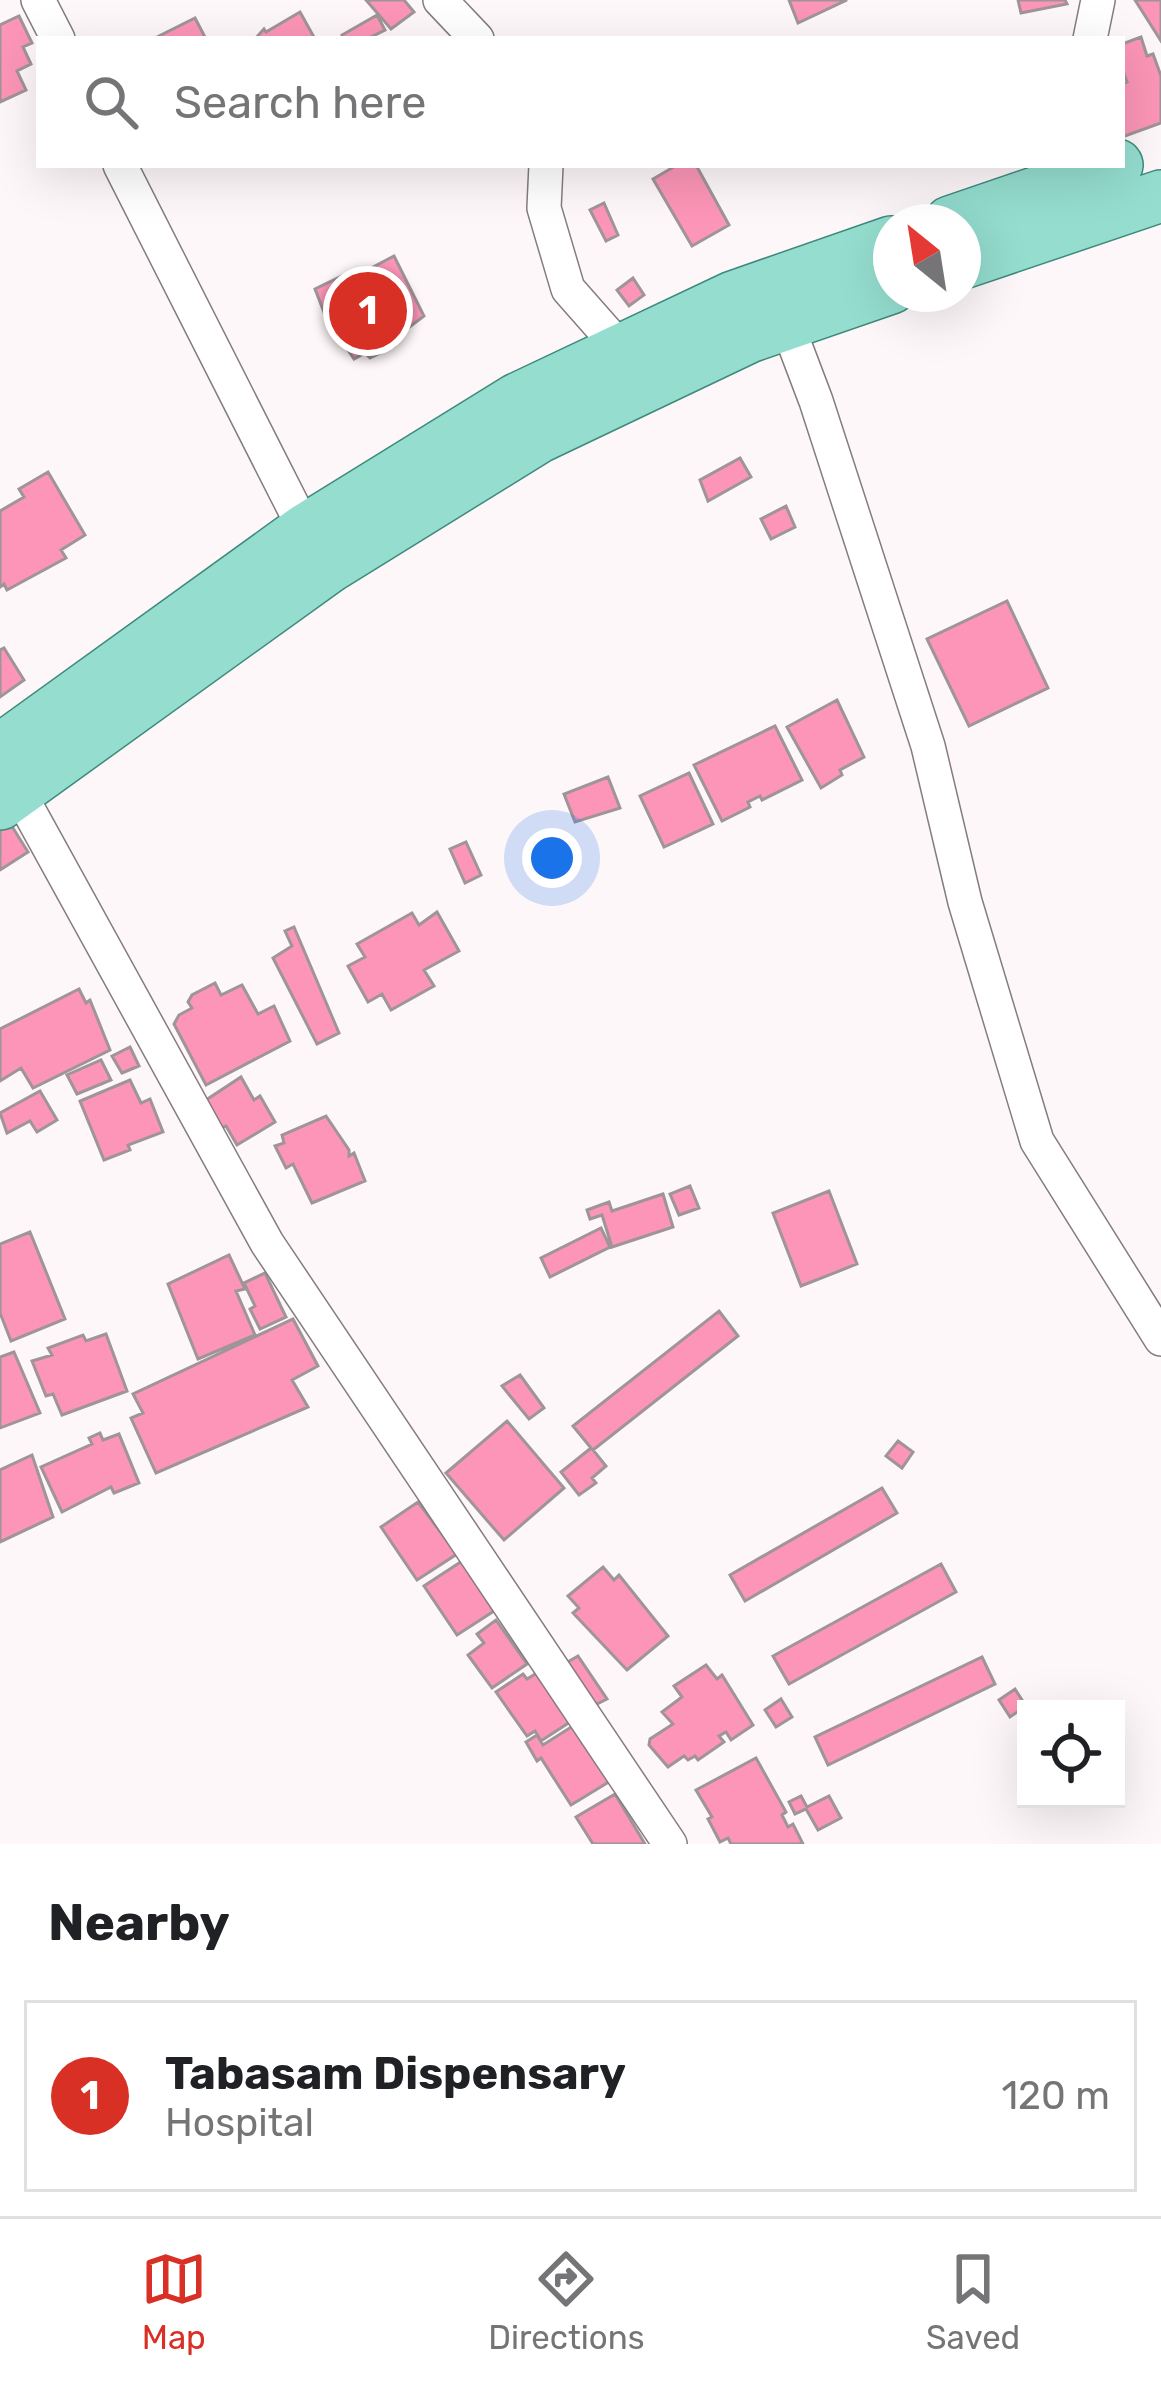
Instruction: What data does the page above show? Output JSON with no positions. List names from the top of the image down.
{
  "north": "top left",
  "page": {
    "search": "Search here",
    "pins": "1",
    "heading": "Nearby",
    "list": [
      {
        "mark": "1",
        "name": "Tabasam Dispensary",
        "note": "Hospital",
        "value": "120 m"
      }
    ],
    "nav": ["Map", "Directions", "Saved"]
  }
}
